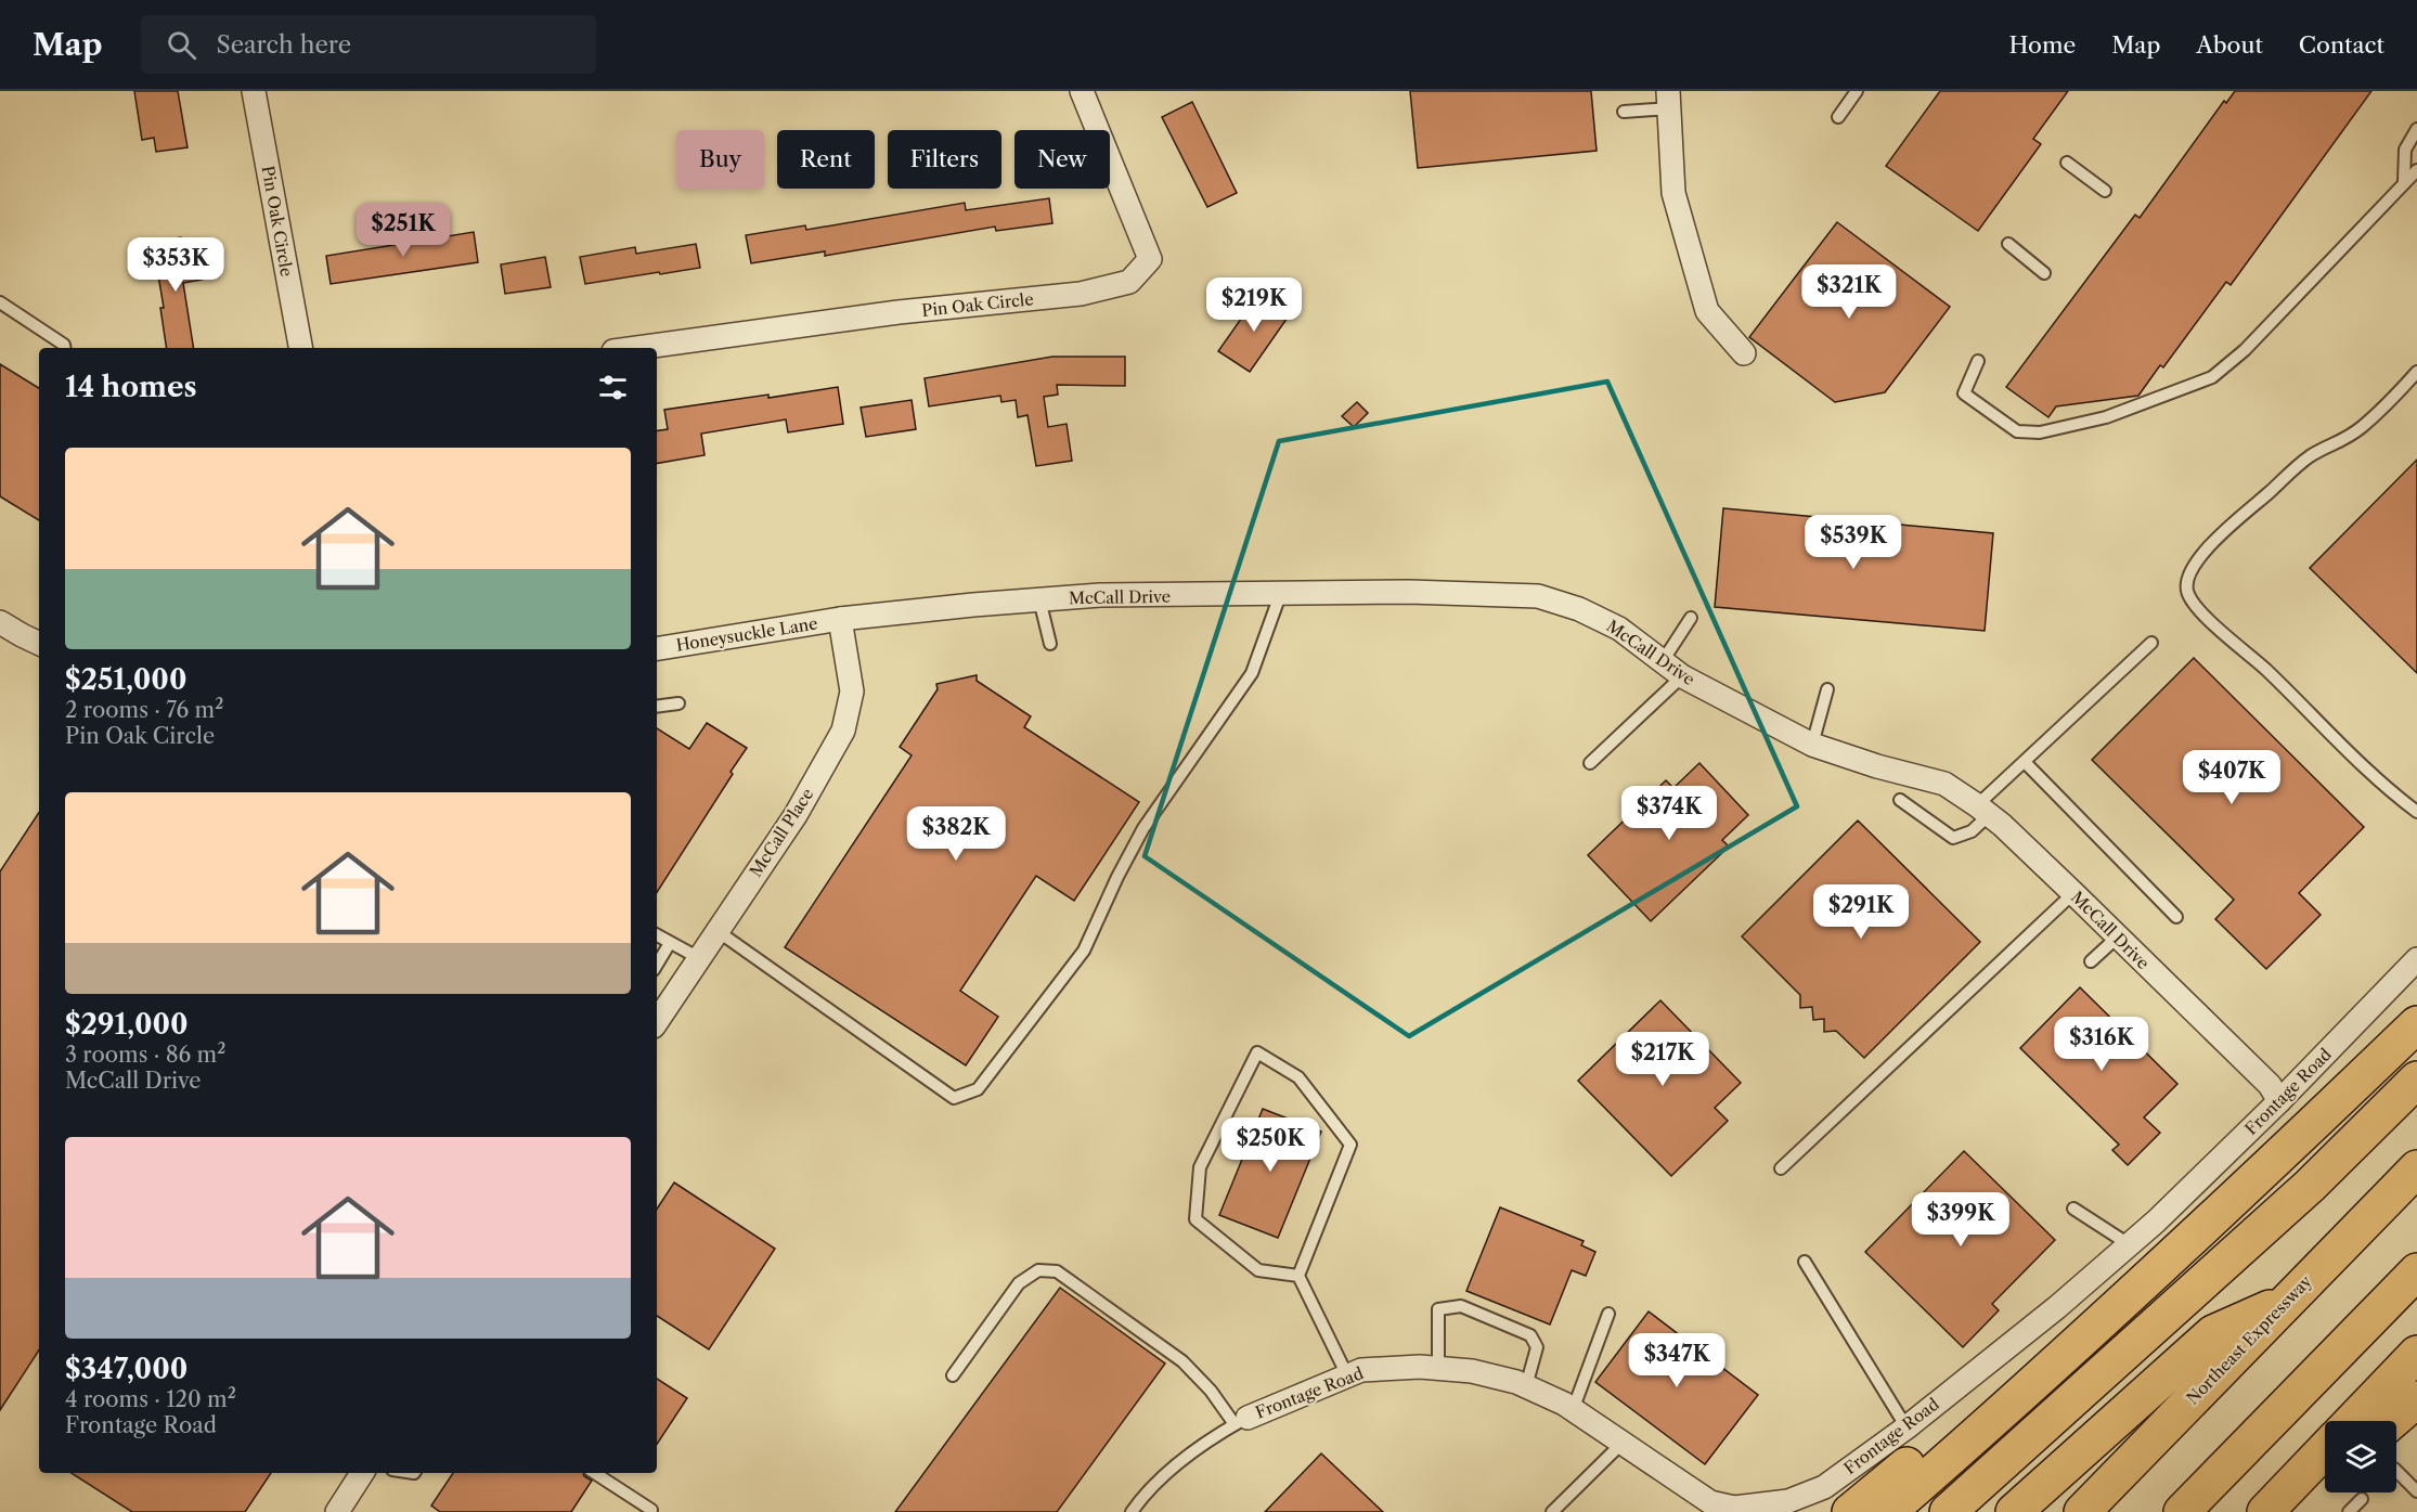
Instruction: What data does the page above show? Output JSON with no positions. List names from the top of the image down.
{
  "streets": {
    "highway": ["Northeast Expressway"],
    "street": [
      "Pin Oak Circle",
      "McCall Drive",
      "Honeysuckle Lane",
      "McCall Place",
      "Frontage Road"
    ]
  },
  "crossings": [
    ["McCall Drive", "Honeysuckle Lane"],
    ["McCall Drive", "McCall Place"],
    ["McCall Drive", "Frontage Road"],
    ["Honeysuckle Lane", "McCall Place"]
  ],
  "page": {
    "header": "Map",
    "search": "Search here",
    "nav": [
      "Home",
      "Map",
      "About",
      "Contact"
    ],
    "chip": [
      "Buy",
      "Rent",
      "Filters",
      "New"
    ],
    "price": [
      "$251K",
      "$353K",
      "$321K",
      "$219K",
      "$539K",
      "$407K",
      "$374K",
      "$382K",
      "$291K",
      "$316K",
      "$217K",
      "$250K",
      "$399K",
      "$347K"
    ],
    "heading": "14 homes",
    "list": [
      {
        "name": "$251,000",
        "note": "2 rooms · 76 m² · Pin Oak Circle"
      },
      {
        "name": "$291,000",
        "note": "3 rooms · 86 m² · McCall Drive"
      },
      {
        "name": "$347,000",
        "note": "4 rooms · 120 m² · Frontage Road"
      }
    ]
  }
}
